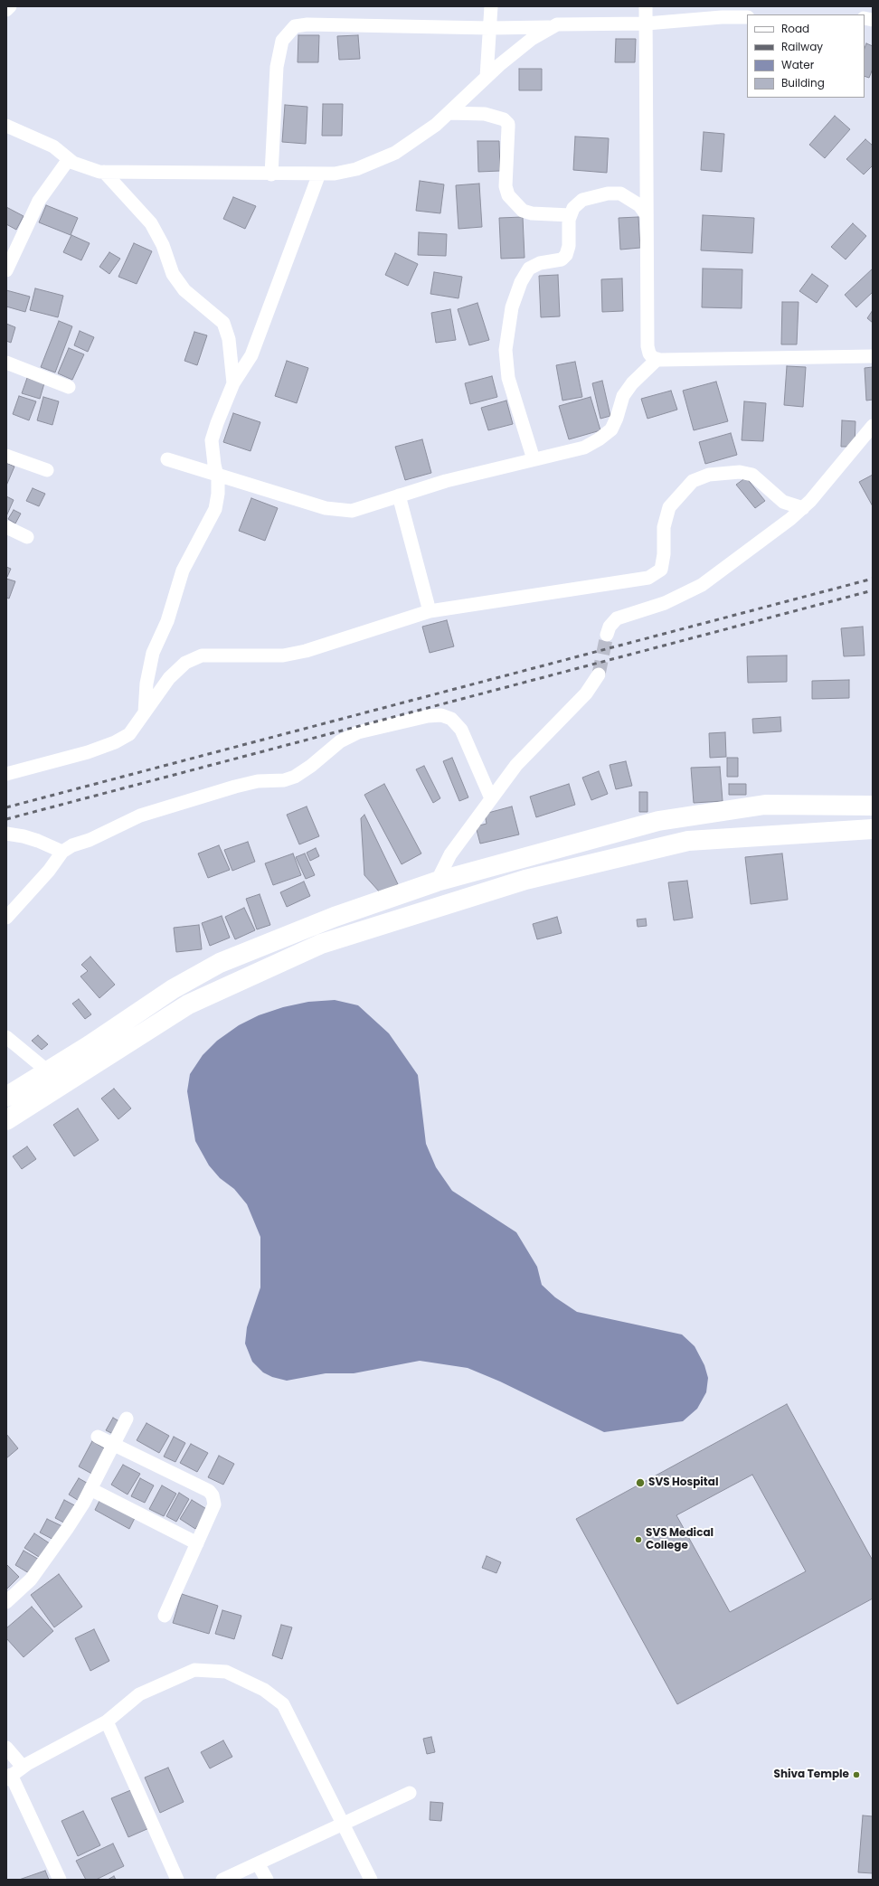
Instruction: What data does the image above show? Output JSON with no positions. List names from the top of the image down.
{
  "places": ["SVS Hospital", "SVS Medical College", "Shiva Temple"],
  "legend": [
    "Road",
    "Railway",
    "Water",
    "Building"
  ]
}
